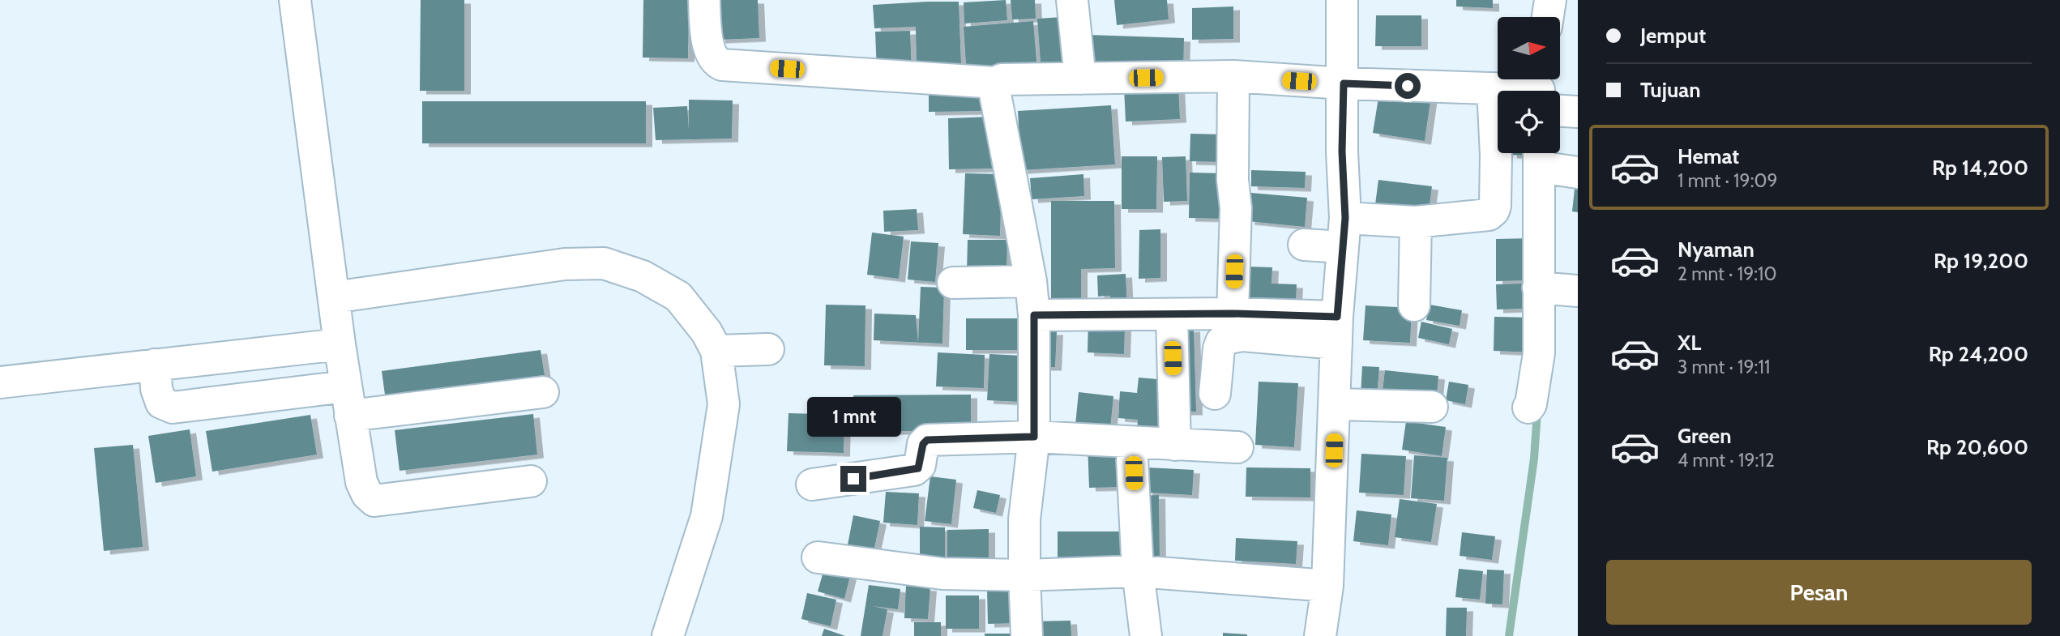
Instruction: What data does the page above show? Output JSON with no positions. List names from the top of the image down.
{
  "north": "right",
  "page": {
    "banner": ["Jemput", "Tujuan"],
    "list": [
      {
        "name": "Hemat",
        "note": "1 mnt · 19:09",
        "value": "Rp 14,200"
      },
      {
        "name": "Nyaman",
        "note": "2 mnt · 19:10",
        "value": "Rp 19,200"
      },
      {
        "name": "XL",
        "note": "3 mnt · 19:11",
        "value": "Rp 24,200"
      },
      {
        "name": "Green",
        "note": "4 mnt · 19:12",
        "value": "Rp 20,600"
      }
    ],
    "bubble": "1 mnt",
    "buttons": "Pesan"
  }
}
